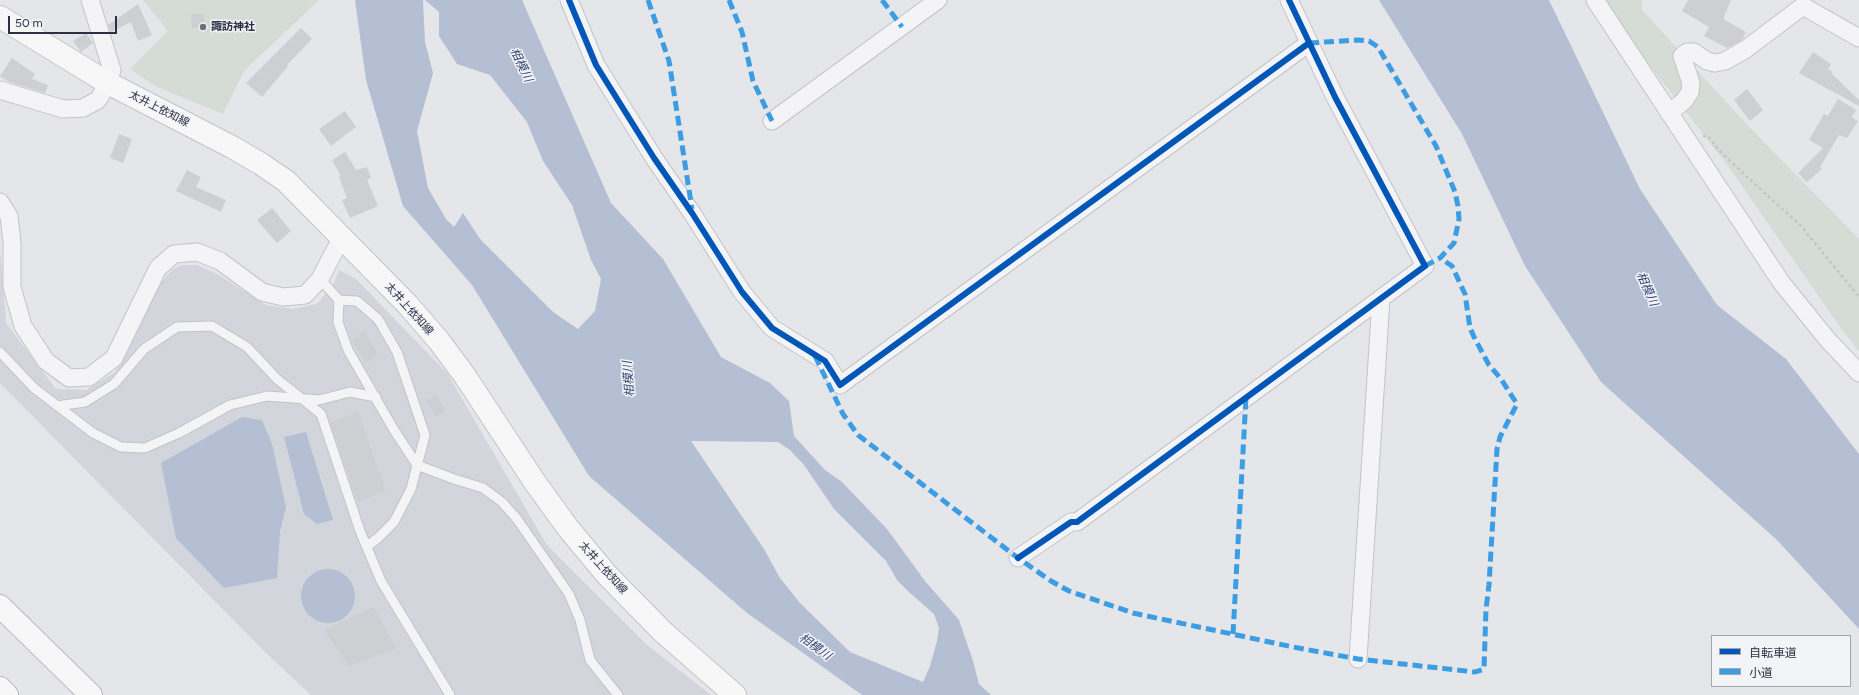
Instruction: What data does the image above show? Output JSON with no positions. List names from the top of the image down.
{
  "streets": {
    "main road": ["太井上依知線"]
  },
  "water": ["相模川"],
  "places": ["諏訪神社"],
  "legend": ["自転車道", "小道"],
  "scale_bar": "50 m"
}
